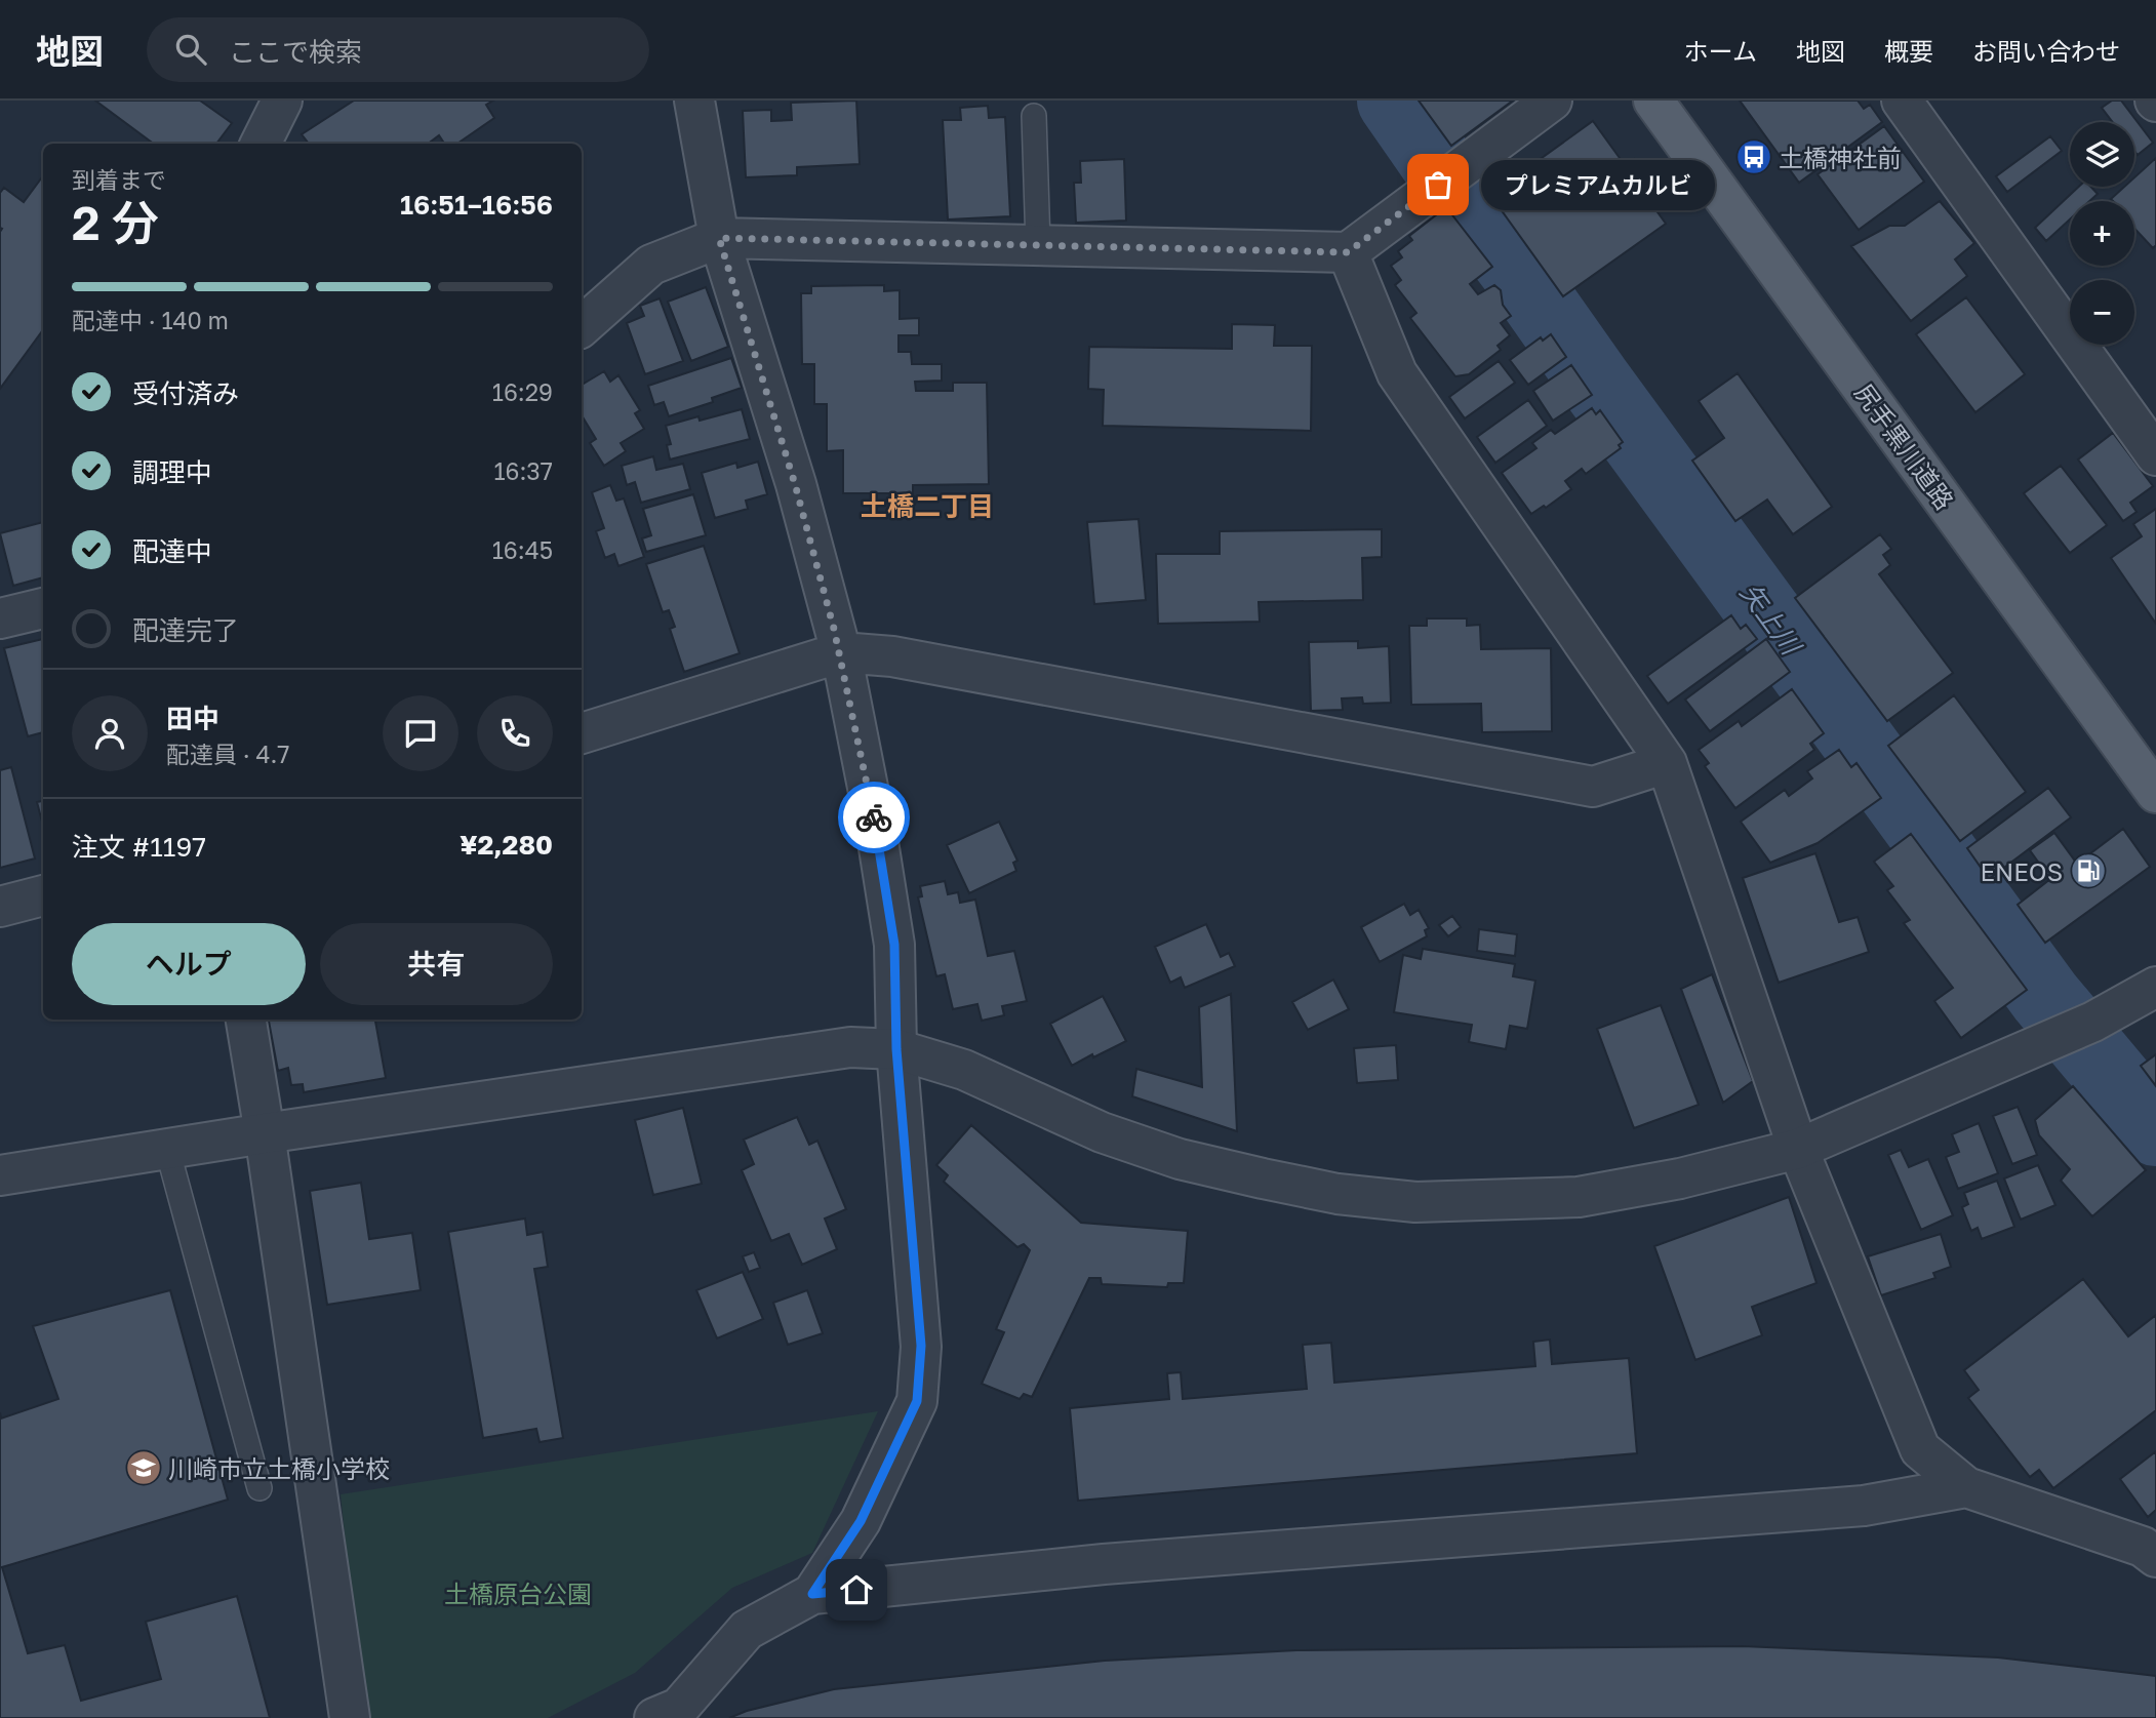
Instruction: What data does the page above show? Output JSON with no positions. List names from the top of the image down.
{
  "streets": {
    "main road": ["尻手黒川道路"]
  },
  "districts": ["土橋二丁目"],
  "water": ["矢上川"],
  "parks": ["土橋原台公園"],
  "places": {
    "bus stop": ["土橋神社前"],
    "other": ["プレミアムカルビ"],
    "fuel station": ["ENEOS"],
    "school or university": ["川崎市立土橋小学校"]
  },
  "page": {
    "header": "地図",
    "search": "ここで検索",
    "nav": [
      "ホーム",
      "地図",
      "概要",
      "お問い合わせ"
    ],
    "map_buttons": ["+", "−"],
    "heading": ["2 分", "到着まで", "16:51–16:56"],
    "panel": [
      "田中",
      "配達員 · 4.7",
      "注文 #1197",
      "¥2,280"
    ],
    "bubble": "プレミアムカルビ",
    "bar": "配達中 · 140 m",
    "list": [
      ["受付済み", "16:29"],
      ["調理中", "16:37"],
      ["配達中", "16:45"],
      "配達完了"
    ],
    "buttons": ["ヘルプ", "共有"]
  }
}
